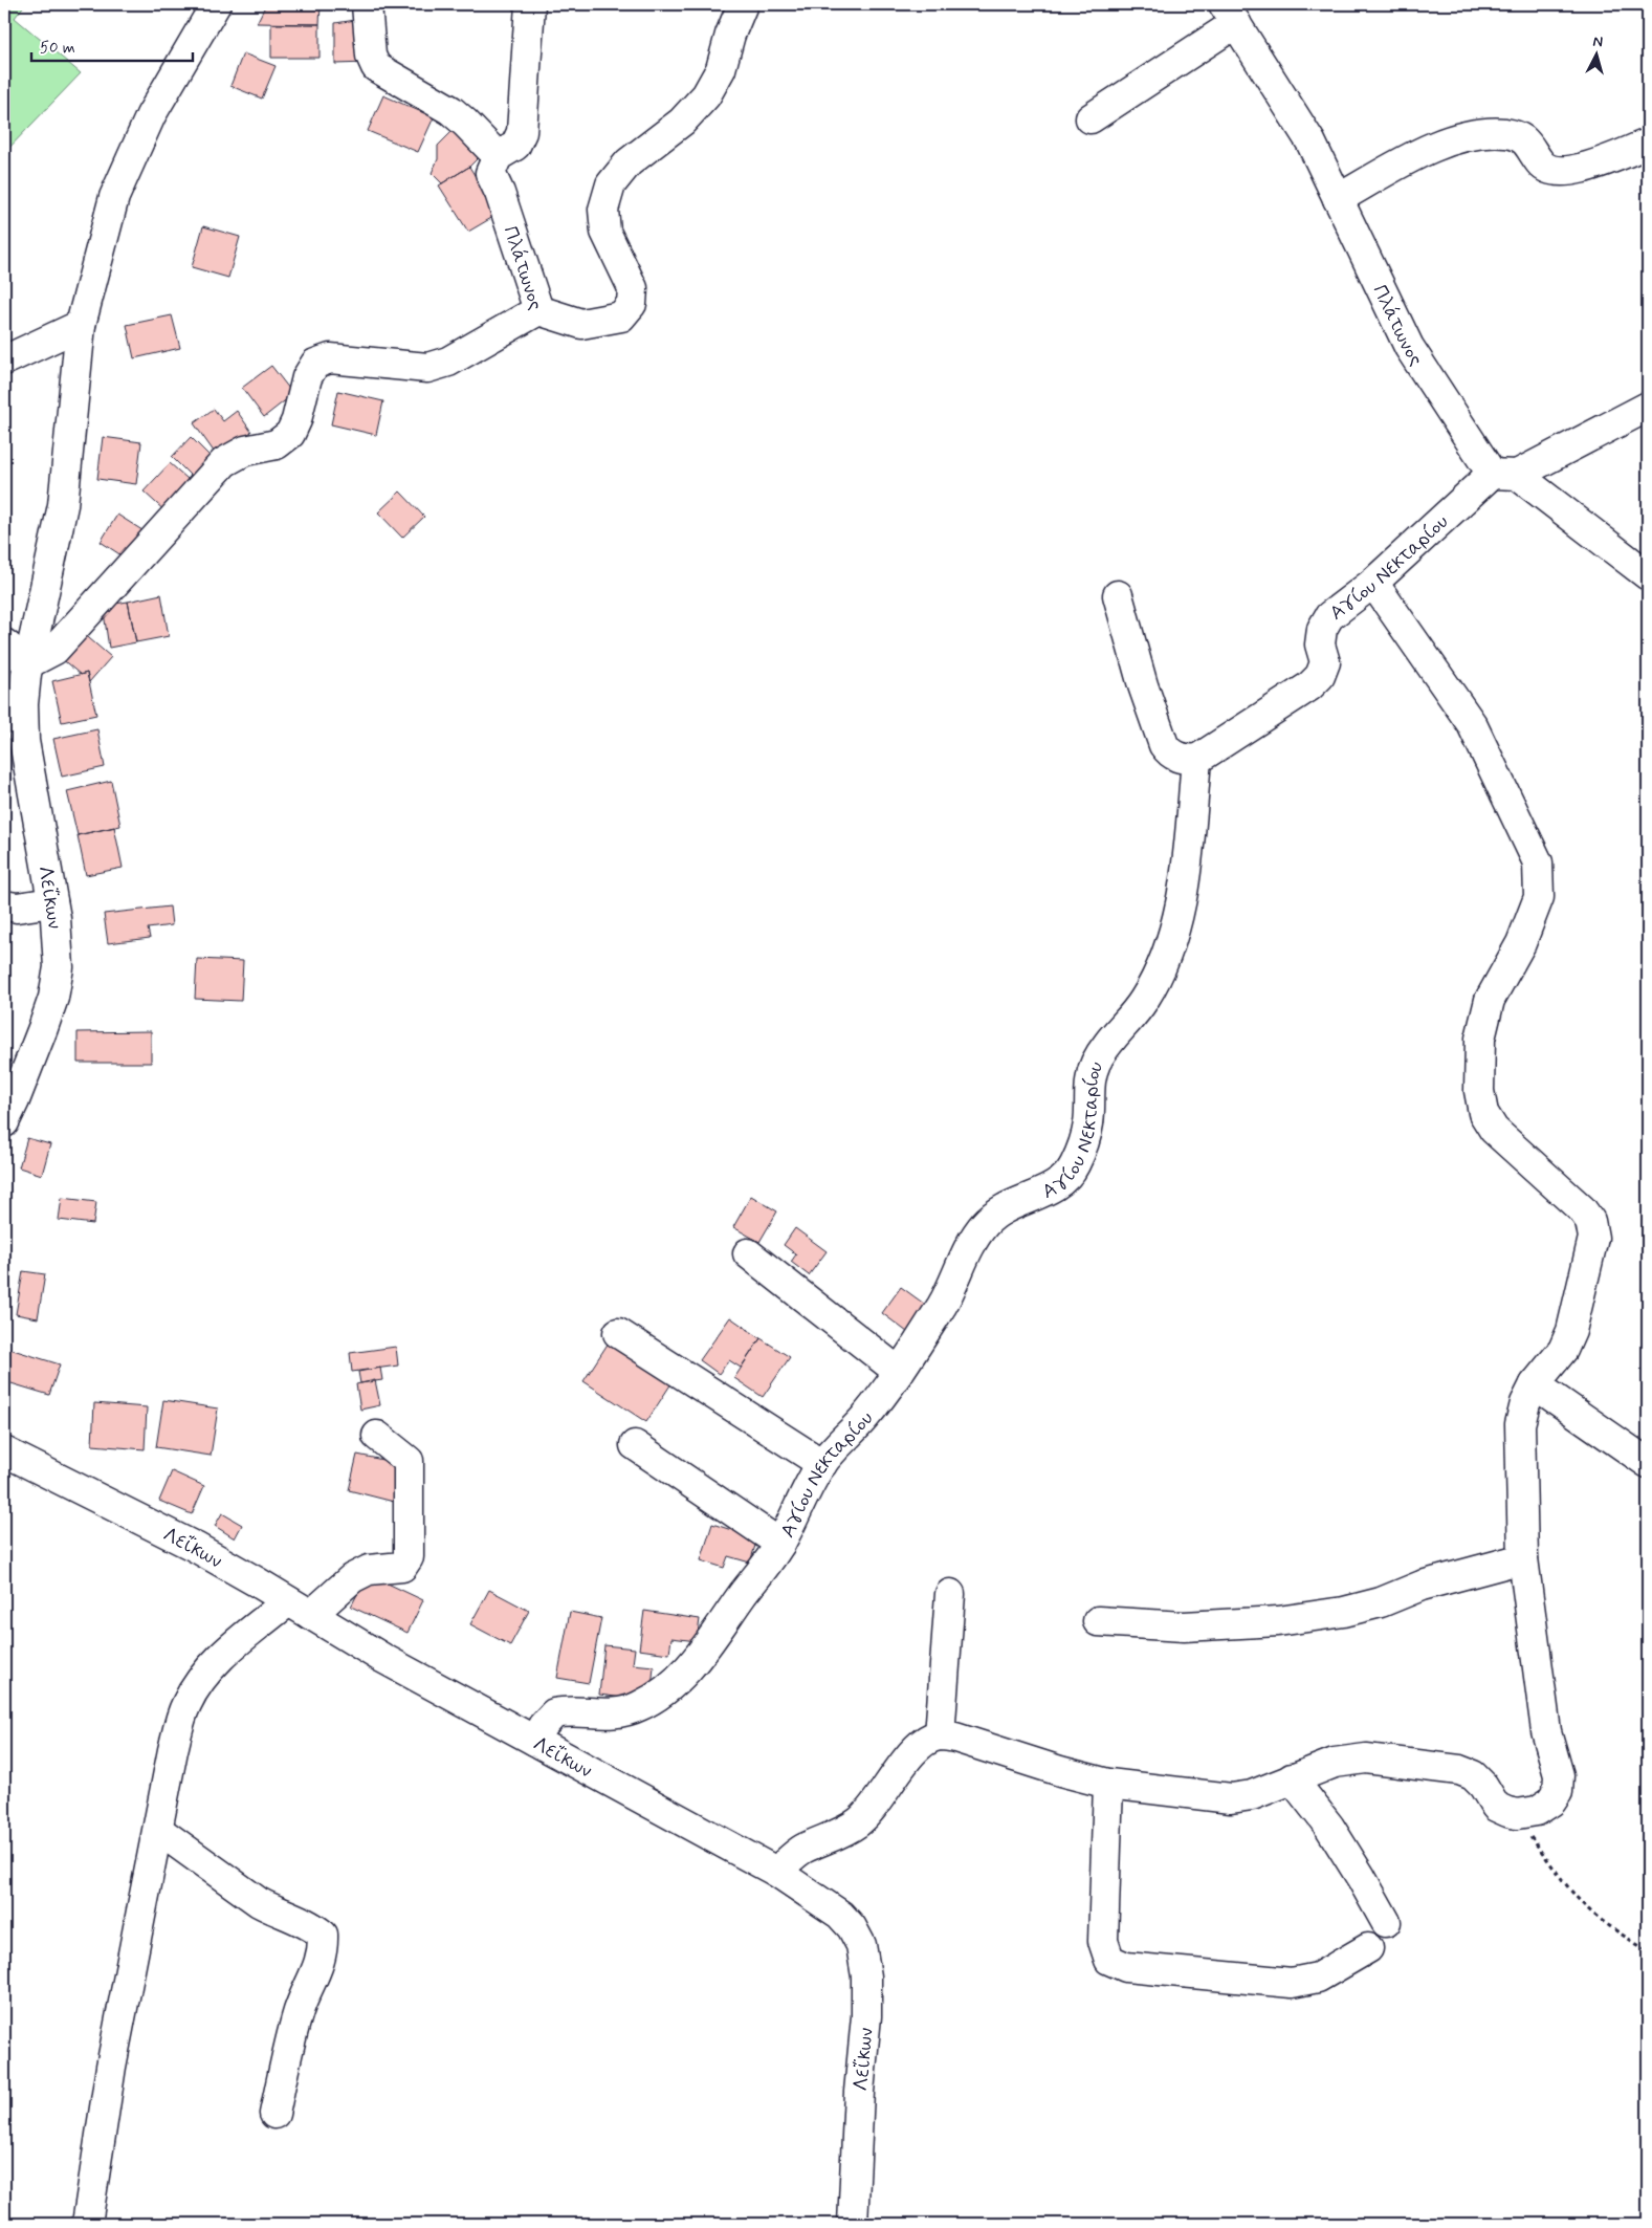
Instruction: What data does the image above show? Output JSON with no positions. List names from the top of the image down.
{
  "streets": {
    "street": ["Πλάτωνος", "Αγίου Νεκταρίου", "Λεΐκων"]
  },
  "crossings": [
    ["Πλάτωνος", "Αγίου Νεκταρίου"],
    ["Αγίου Νεκταρίου", "Λεΐκων"]
  ],
  "scale_bar": "50 m",
  "north": "top"
}
